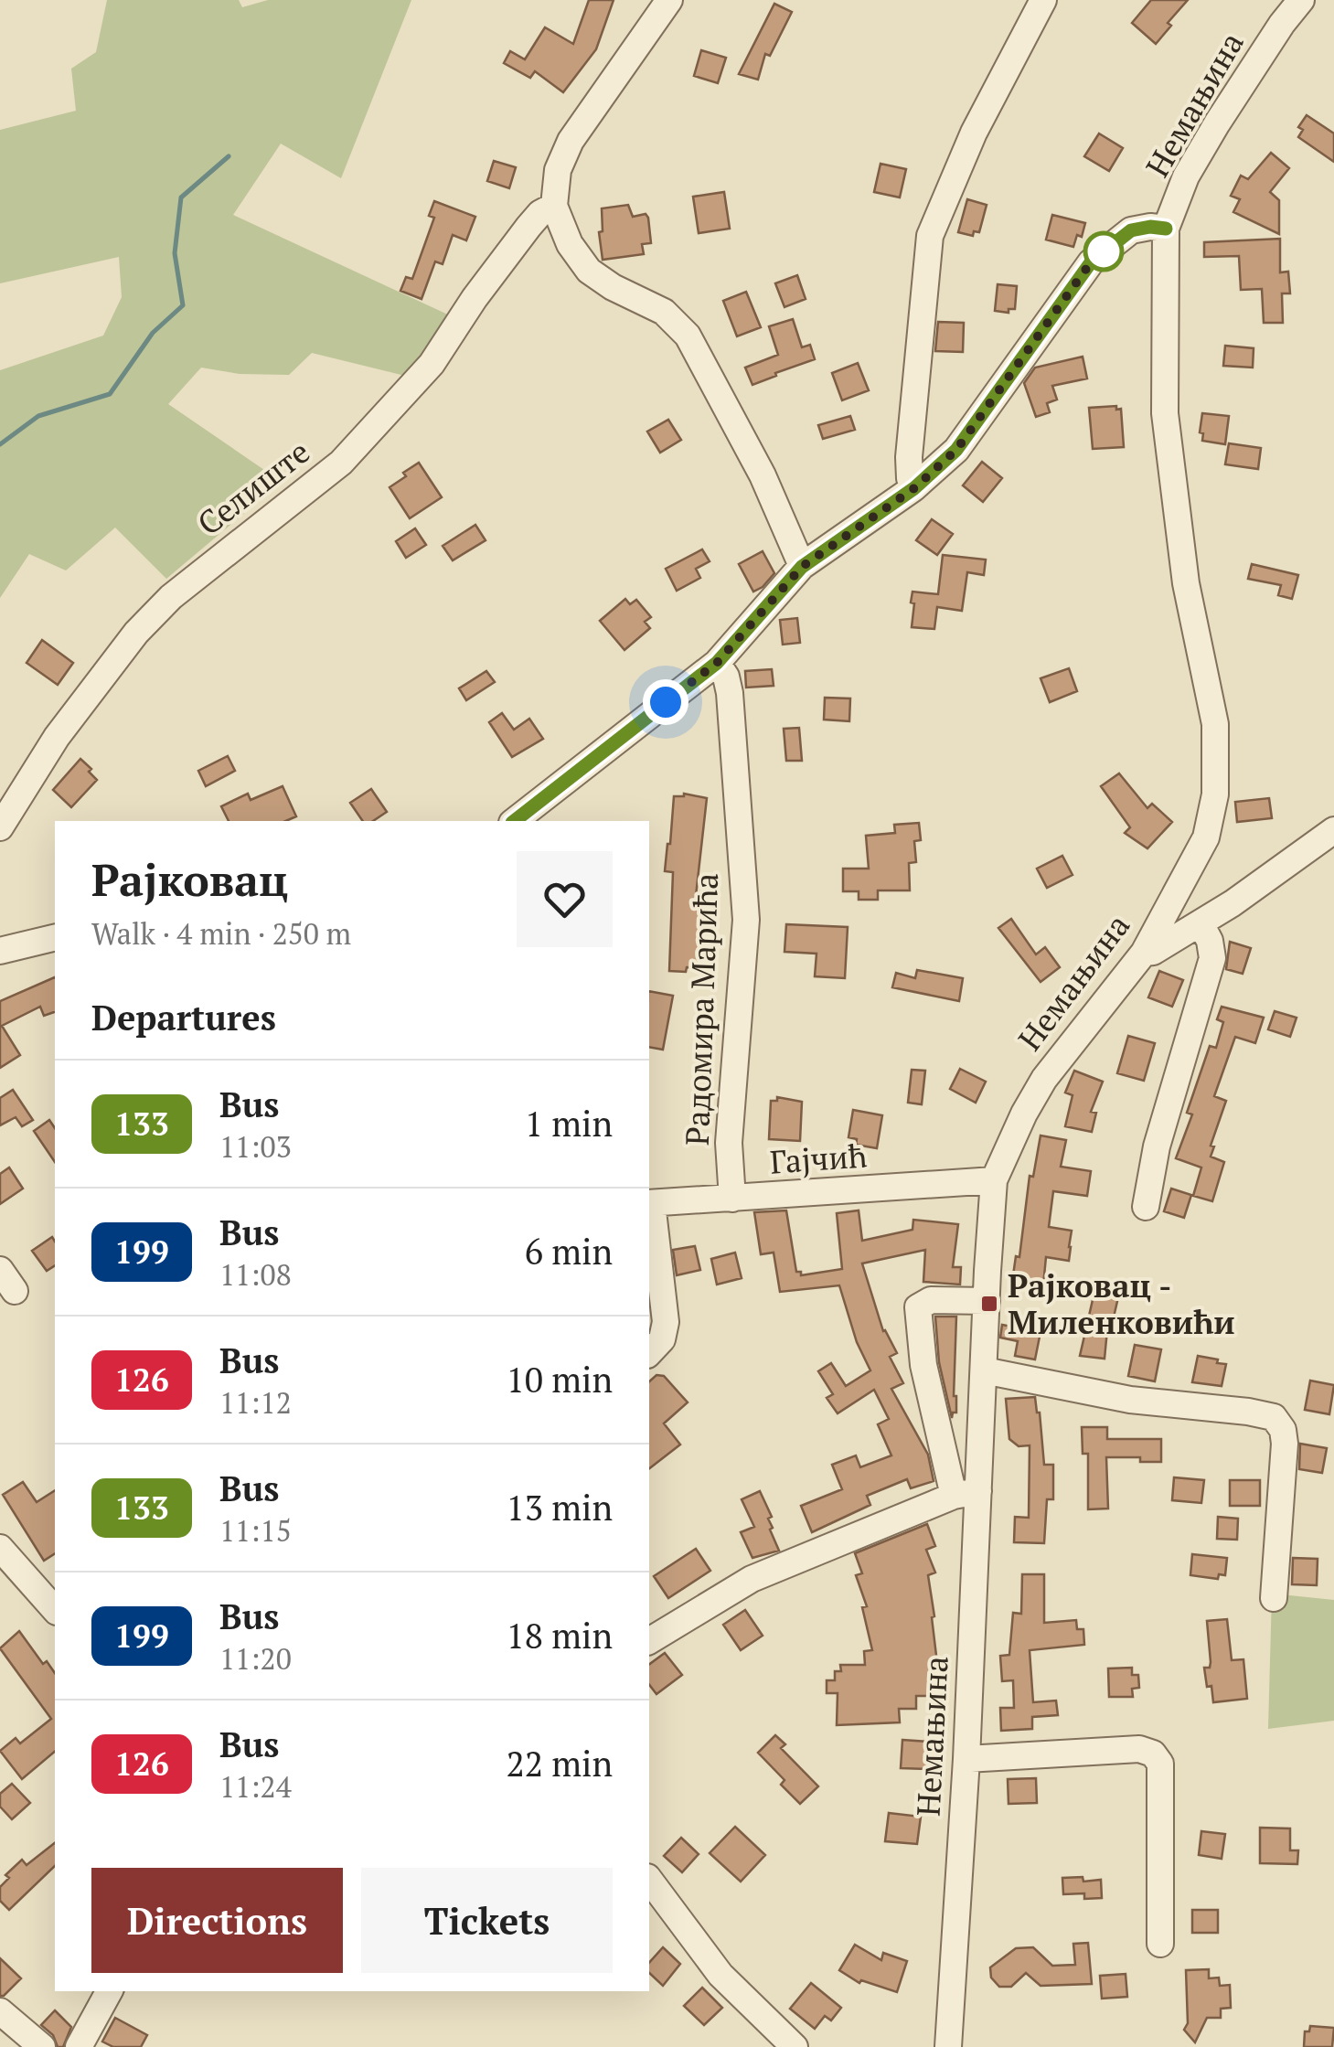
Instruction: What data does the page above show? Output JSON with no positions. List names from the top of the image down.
{
  "streets": {
    "street": [
      "Немањина",
      "Селиште",
      "Радомира Марића",
      "Гајчић"
    ]
  },
  "crossings": [
    ["Немањина", "Гајчић"],
    ["Радомира Марића", "Гајчић"]
  ],
  "places": {
    "transit": ["Рајковац - Миленковићи"]
  },
  "lines": ["bus line 133"],
  "page": {
    "heading": [
      ["Рајковац", "Walk · 4 min · 250 m"],
      "Departures"
    ],
    "list": [
      {
        "mark": "133",
        "name": "Bus",
        "note": "11:03",
        "value": "1 min"
      },
      {
        "mark": "199",
        "name": "Bus",
        "note": "11:08",
        "value": "6 min"
      },
      {
        "mark": "126",
        "name": "Bus",
        "note": "11:12",
        "value": "10 min"
      },
      {
        "mark": "133",
        "name": "Bus",
        "note": "11:15",
        "value": "13 min"
      },
      {
        "mark": "199",
        "name": "Bus",
        "note": "11:20",
        "value": "18 min"
      },
      {
        "mark": "126",
        "name": "Bus",
        "note": "11:24",
        "value": "22 min"
      }
    ],
    "buttons": ["Directions", "Tickets"]
  }
}
